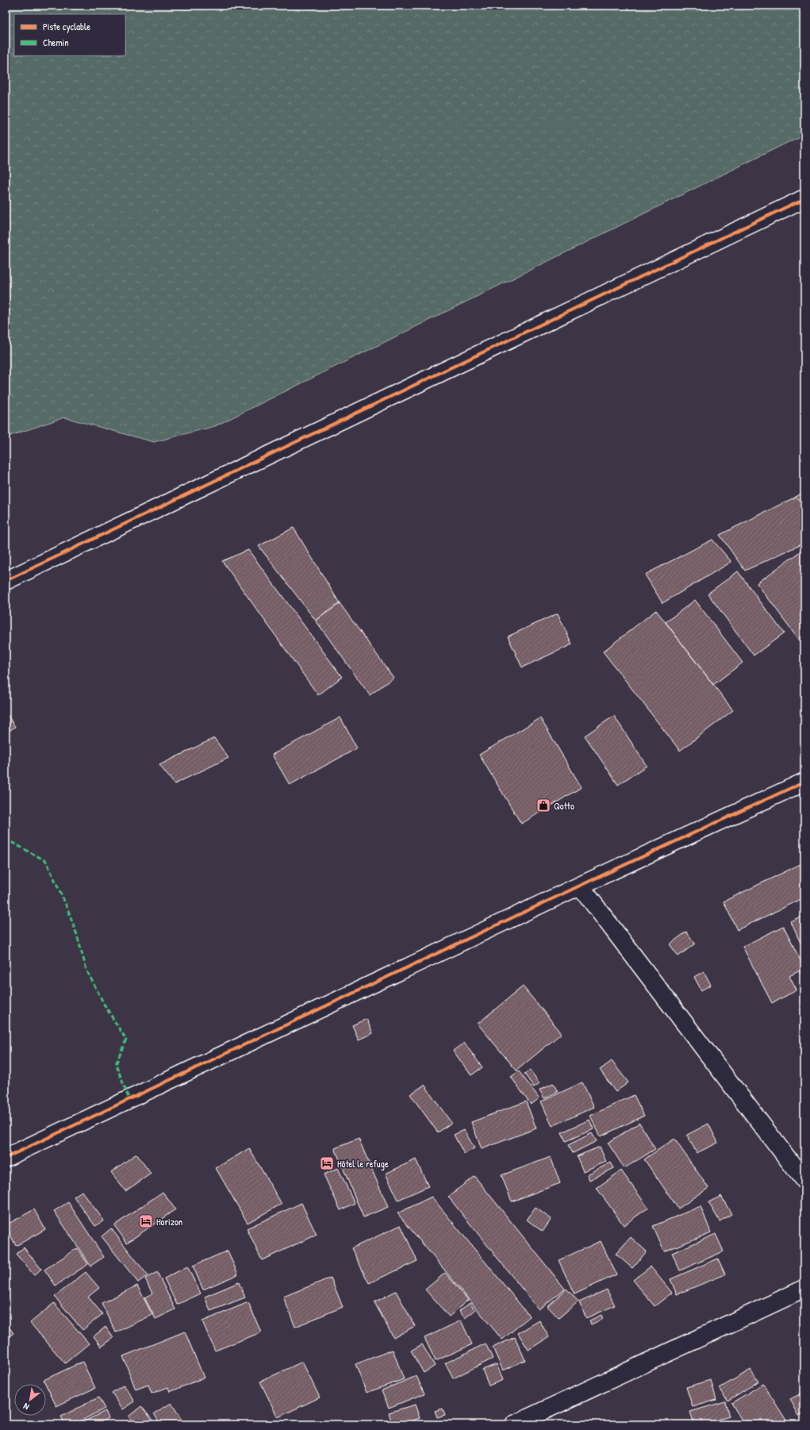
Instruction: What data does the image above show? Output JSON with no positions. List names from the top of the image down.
{
  "places": {
    "shop": ["Qotto"],
    "hotel": ["Hôtel le refuge", "Horizon"]
  },
  "legend": ["Piste cyclable", "Chemin"],
  "north": "bottom left"
}
